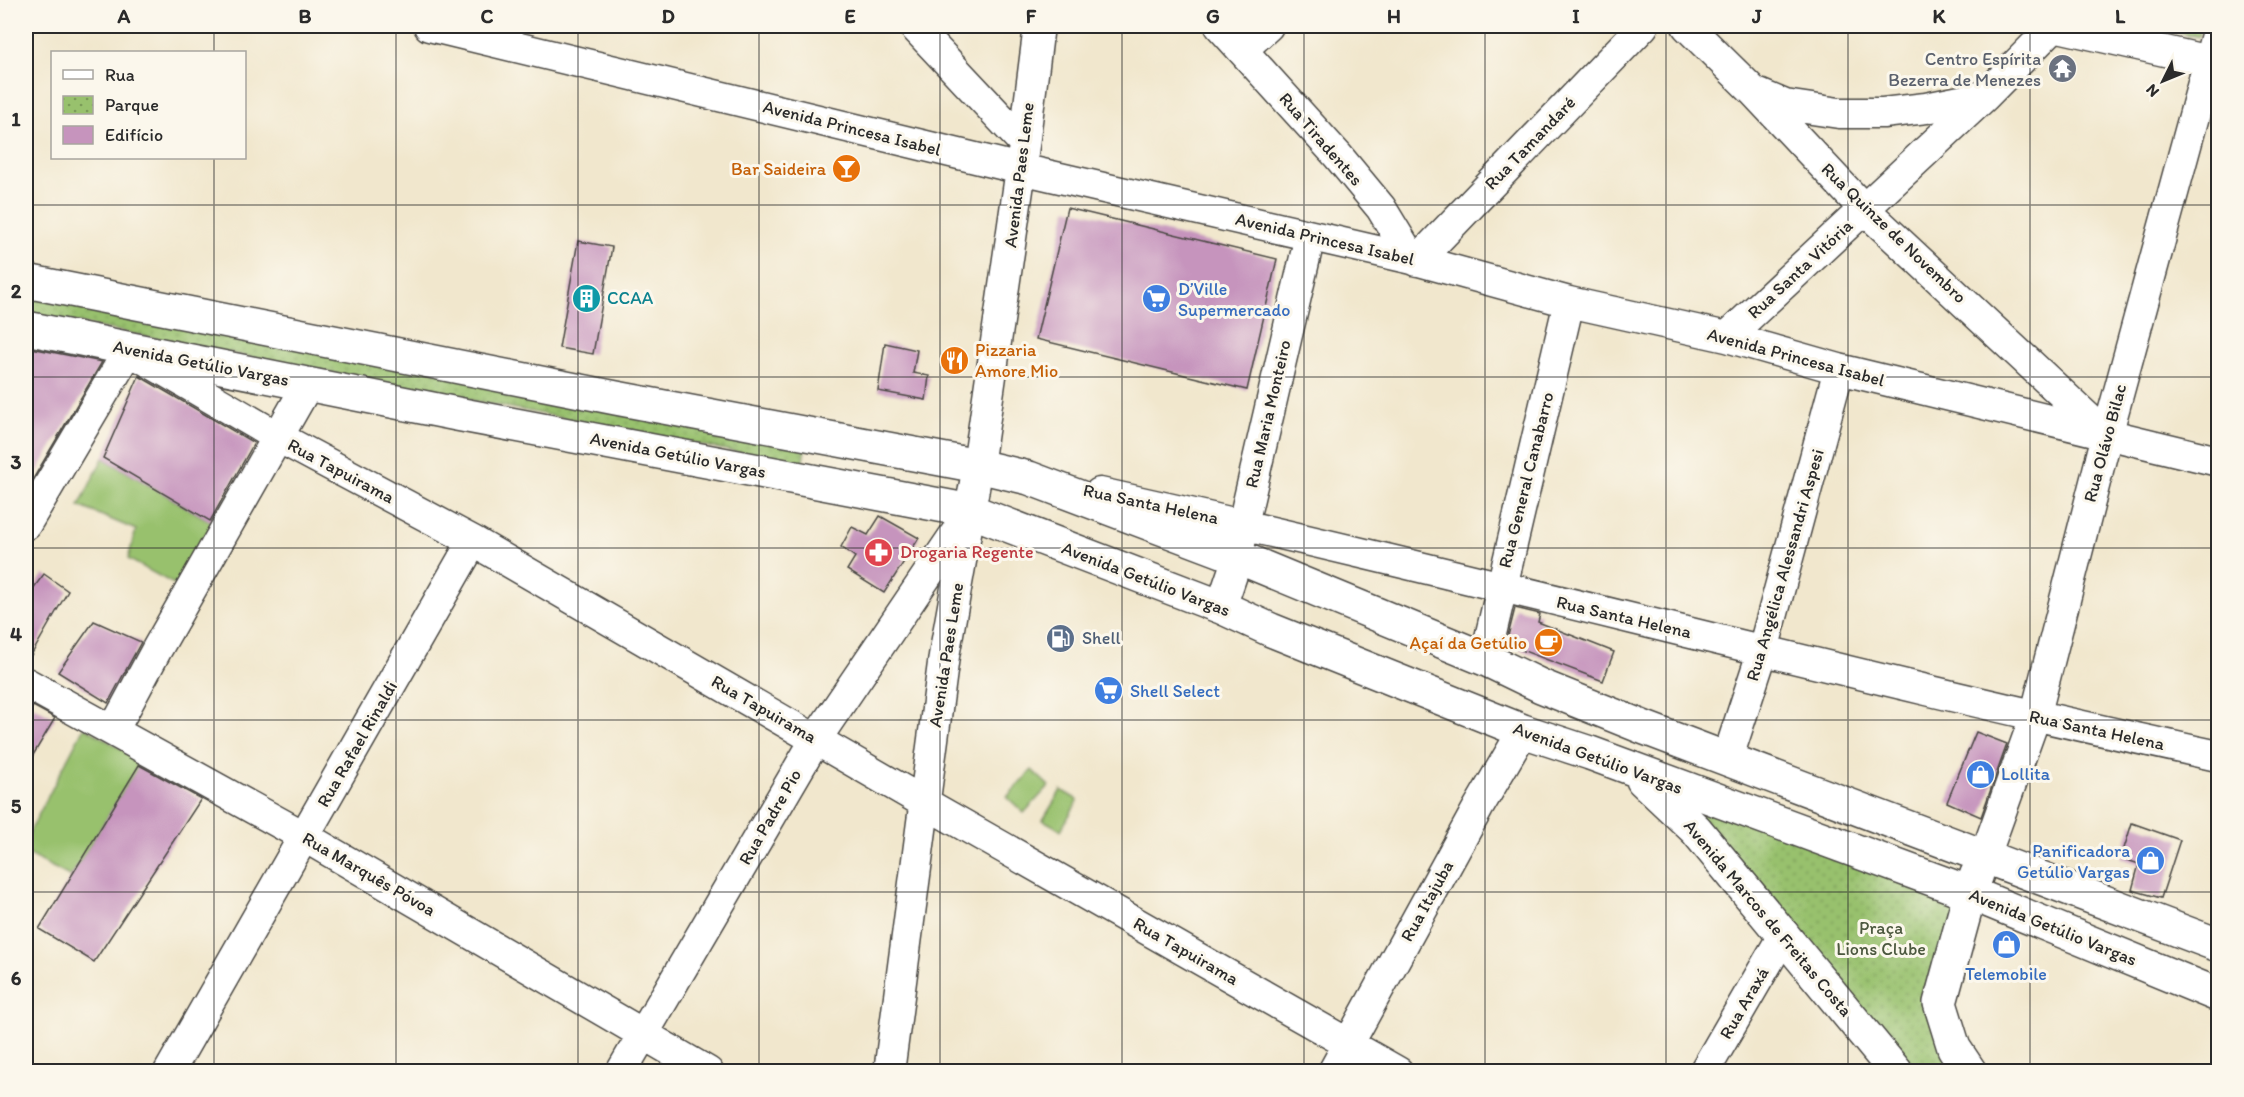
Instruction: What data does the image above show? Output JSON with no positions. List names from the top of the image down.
{
  "streets": {
    "main road": ["Avenida Getúlio Vargas", "Avenida Marcos de Freitas Costa"],
    "street": [
      "Avenida Princesa Isabel",
      "Rua Tiradentes",
      "Rua Tamandaré",
      "Avenida Paes Leme",
      "Rua Quinze de Novembro",
      "Rua Santa Vitória",
      "Rua Maria Monteiro",
      "Rua Olávo Bilac",
      "Rua Tapuirama",
      "Rua General Canabarro",
      "Rua Santa Helena",
      "Rua Angélica Alessandri Aspesi",
      "Rua Rafael Rinaldi",
      "Rua Padre Pio",
      "Rua Marquês Póvoa",
      "Rua Itajuba",
      "Rua Araxá"
    ]
  },
  "crossings": [
    ["Avenida Princesa Isabel", "Rua Tiradentes"],
    ["Avenida Princesa Isabel", "Rua Tamandaré"],
    ["Avenida Princesa Isabel", "Avenida Paes Leme"],
    ["Avenida Princesa Isabel", "Rua Quinze de Novembro"],
    ["Avenida Princesa Isabel", "Rua Santa Vitória"],
    ["Avenida Princesa Isabel", "Rua Maria Monteiro"],
    ["Avenida Princesa Isabel", "Rua Olávo Bilac"],
    ["Avenida Princesa Isabel", "Rua General Canabarro"],
    ["Avenida Princesa Isabel", "Rua Angélica Alessandri Aspesi"],
    ["Rua Tiradentes", "Rua Tamandaré"],
    ["Avenida Paes Leme", "Avenida Getúlio Vargas"],
    ["Avenida Paes Leme", "Rua Tapuirama"],
    ["Avenida Paes Leme", "Rua Padre Pio"],
    ["Rua Quinze de Novembro", "Rua Santa Vitória"],
    ["Rua Quinze de Novembro", "Rua Olávo Bilac"],
    ["Avenida Getúlio Vargas", "Rua Maria Monteiro"],
    ["Avenida Getúlio Vargas", "Rua Tapuirama"],
    ["Avenida Getúlio Vargas", "Rua Padre Pio"],
    ["Avenida Getúlio Vargas", "Rua Itajuba"],
    ["Avenida Getúlio Vargas", "Avenida Marcos de Freitas Costa"],
    ["Rua Maria Monteiro", "Rua Santa Helena"],
    ["Rua Olávo Bilac", "Rua Santa Helena"],
    ["Rua Tapuirama", "Rua Rafael Rinaldi"],
    ["Rua Tapuirama", "Rua Padre Pio"],
    ["Rua Tapuirama", "Rua Itajuba"],
    ["Rua General Canabarro", "Rua Santa Helena"],
    ["Rua Santa Helena", "Rua Angélica Alessandri Aspesi"],
    ["Rua Rafael Rinaldi", "Rua Marquês Póvoa"],
    ["Rua Padre Pio", "Rua Marquês Póvoa"],
    ["Avenida Marcos de Freitas Costa", "Rua Araxá"]
  ],
  "parks": ["Praça Lions Clube"],
  "places": {
    "temple": ["Centro Espírita Bezerra de Menezes"],
    "bar": ["Bar Saideira"],
    "building": ["CCAA"],
    "supermarket": ["D’Ville Supermercado", "Shell Select"],
    "restaurant": ["Pizzaria Amore Mio"],
    "pharmacy": ["Drogaria Regente"],
    "fuel station": ["Shell"],
    "cafe": ["Açaí da Getúlio"],
    "shop": ["Lollita", "Panificadora Getúlio Vargas", "Telemobile"]
  },
  "legend": ["Rua", "Parque", "Edifício"],
  "north": "bottom left",
  "grid": {
    "columns": [
      "A",
      "B",
      "C",
      "D",
      "E",
      "F",
      "G",
      "H",
      "I",
      "J",
      "K",
      "L"
    ],
    "rows": [
      "1",
      "2",
      "3",
      "4",
      "5",
      "6"
    ]
  }
}
